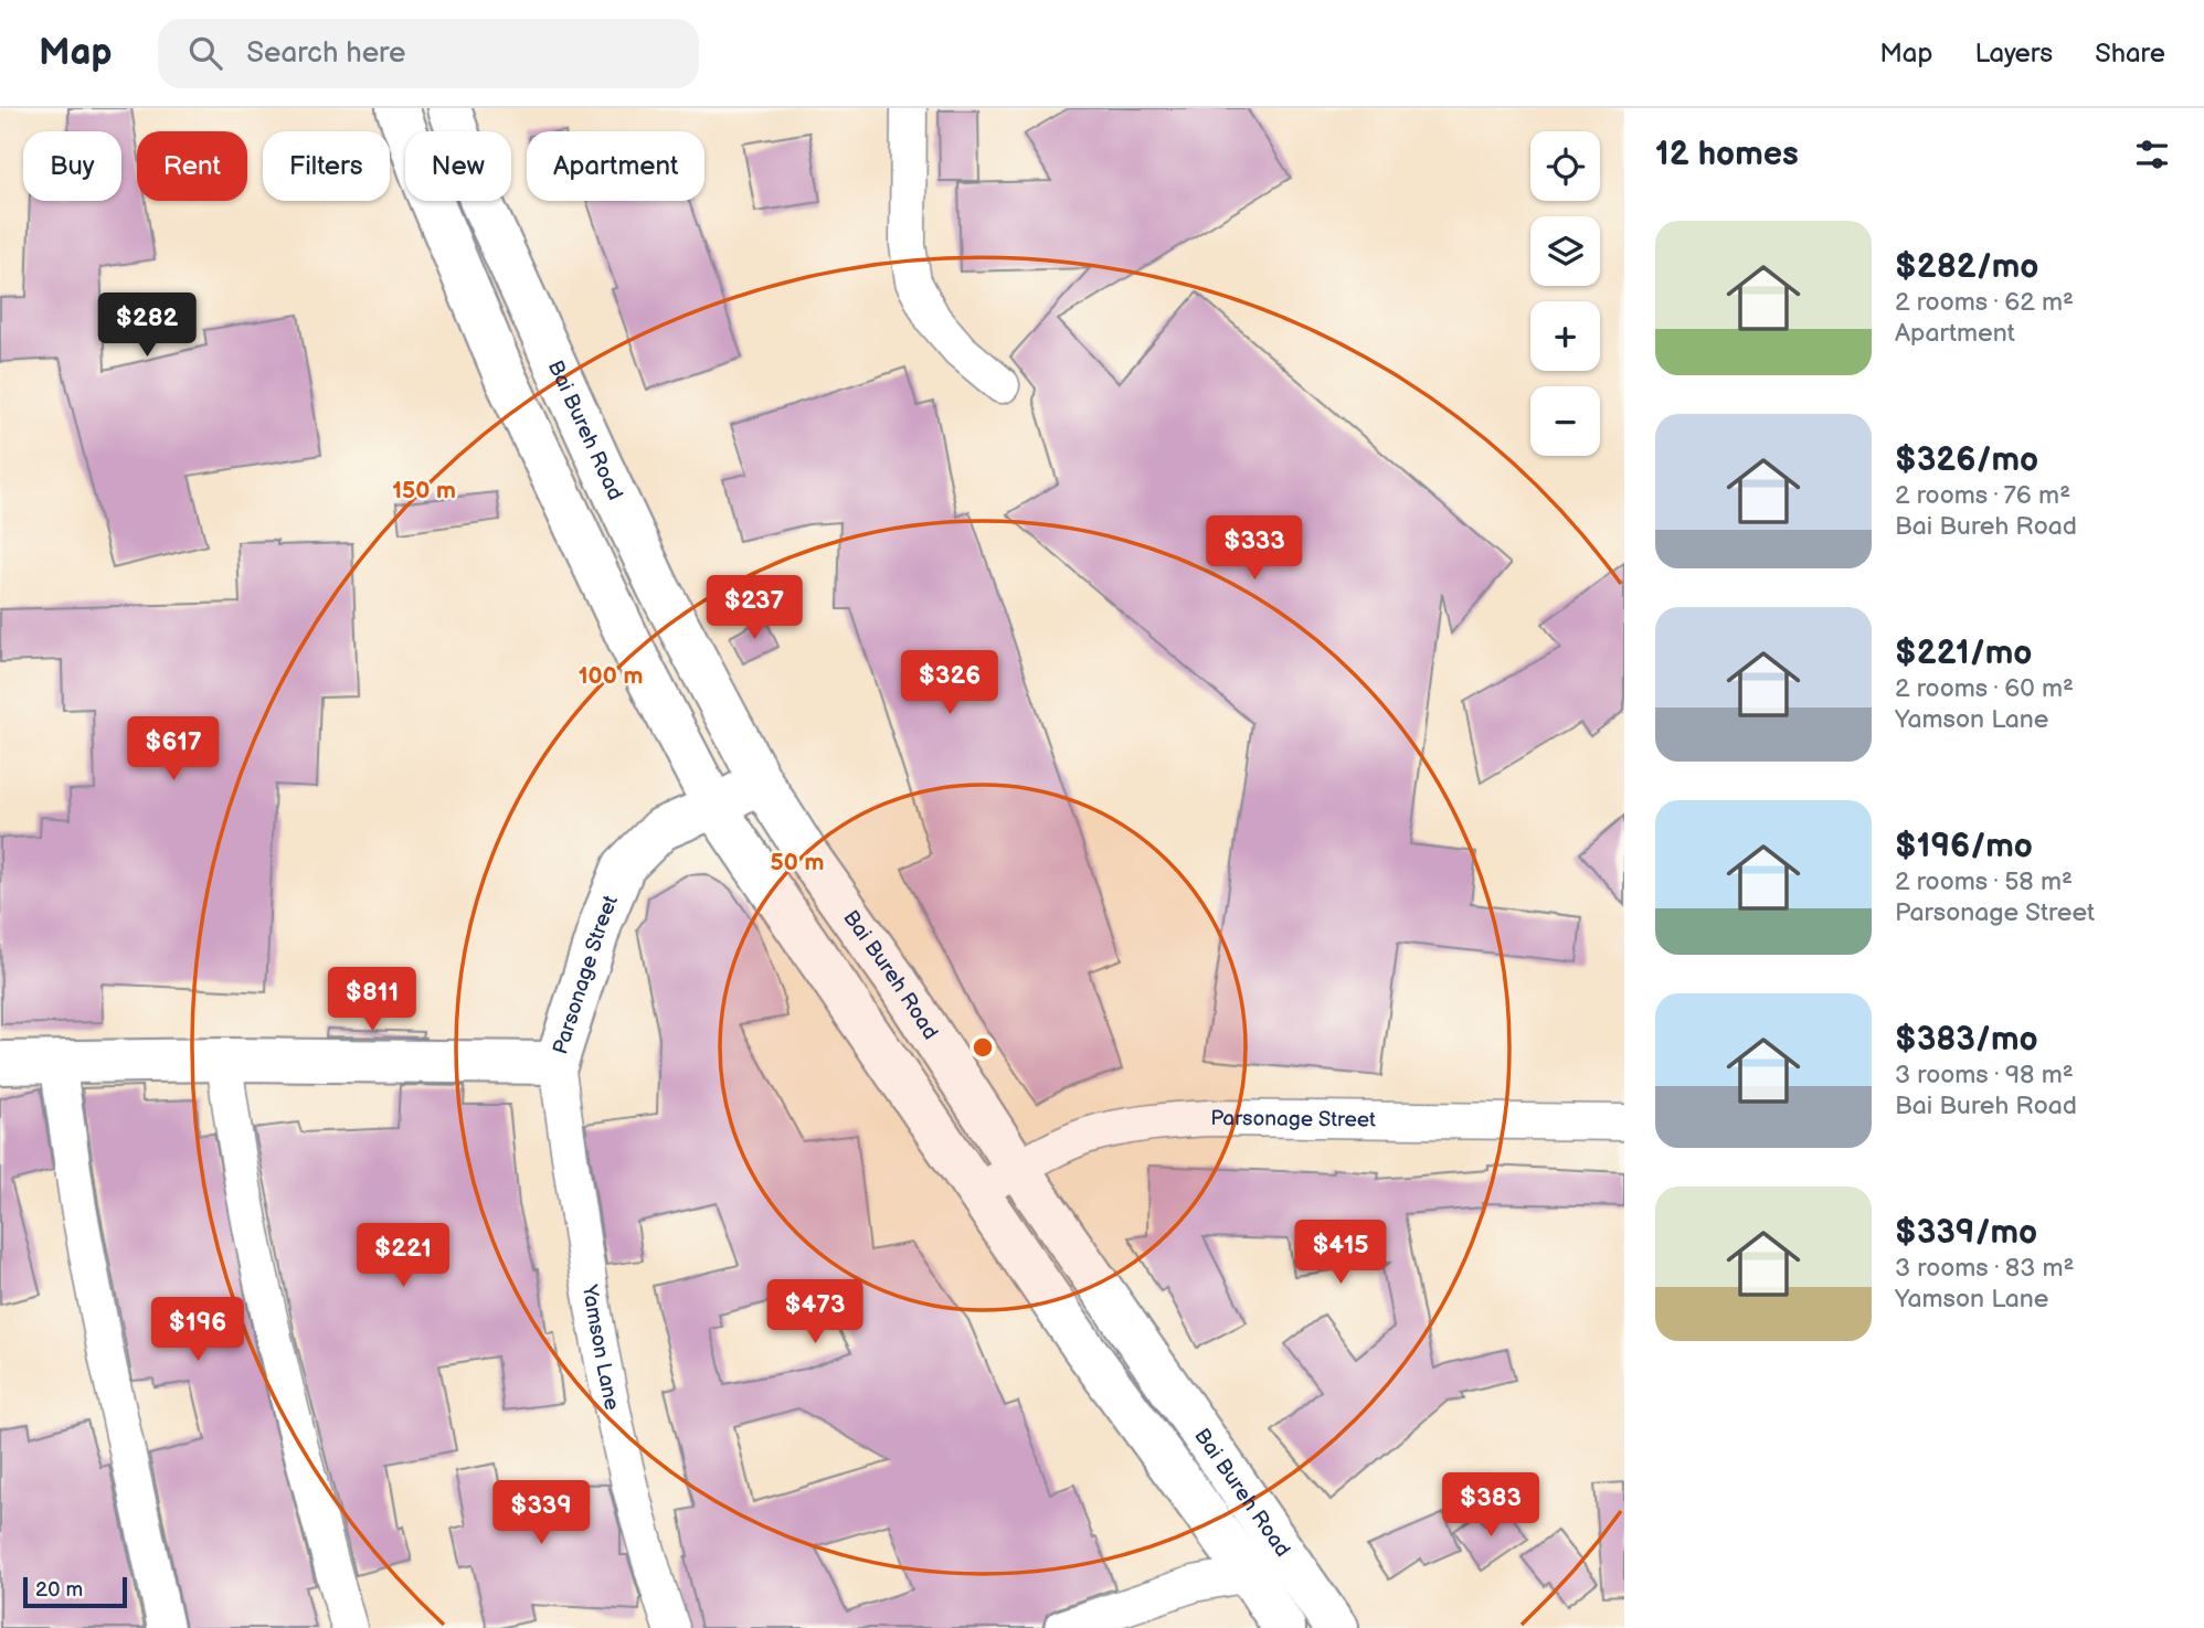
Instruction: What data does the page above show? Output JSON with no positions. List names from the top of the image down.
{
  "streets": {
    "main road": ["Bai Bureh Road", "Parsonage Street"],
    "street": ["Yamson Lane"]
  },
  "crossings": [
    ["Bai Bureh Road", "Parsonage Street"],
    ["Parsonage Street", "Yamson Lane"]
  ],
  "scale_bar": "20 m",
  "page": {
    "header": "Map",
    "search": "Search here",
    "nav": ["Map", "Layers", "Share"],
    "heading": "12 homes",
    "map_buttons": ["+", "−"],
    "chip": [
      "Buy",
      "Rent",
      "Filters",
      "New",
      "Apartment"
    ],
    "list": [
      {
        "name": "$282/mo",
        "note": "2 rooms · 62 m² · Apartment"
      },
      {
        "name": "$326/mo",
        "note": "2 rooms · 76 m² · Bai Bureh Road"
      },
      {
        "name": "$221/mo",
        "note": "2 rooms · 60 m² · Yamson Lane"
      },
      {
        "name": "$196/mo",
        "note": "2 rooms · 58 m² · Parsonage Street"
      },
      {
        "name": "$383/mo",
        "note": "3 rooms · 98 m² · Bai Bureh Road"
      },
      {
        "name": "$339/mo",
        "note": "3 rooms · 83 m² · Yamson Lane"
      }
    ],
    "price": [
      "$282",
      "$333",
      "$237",
      "$326",
      "$617",
      "$811",
      "$415",
      "$221",
      "$473",
      "$196",
      "$383",
      "$339"
    ],
    "scale": "20 m"
  },
  "rings": ["150 m", "100 m", "50 m"]
}
